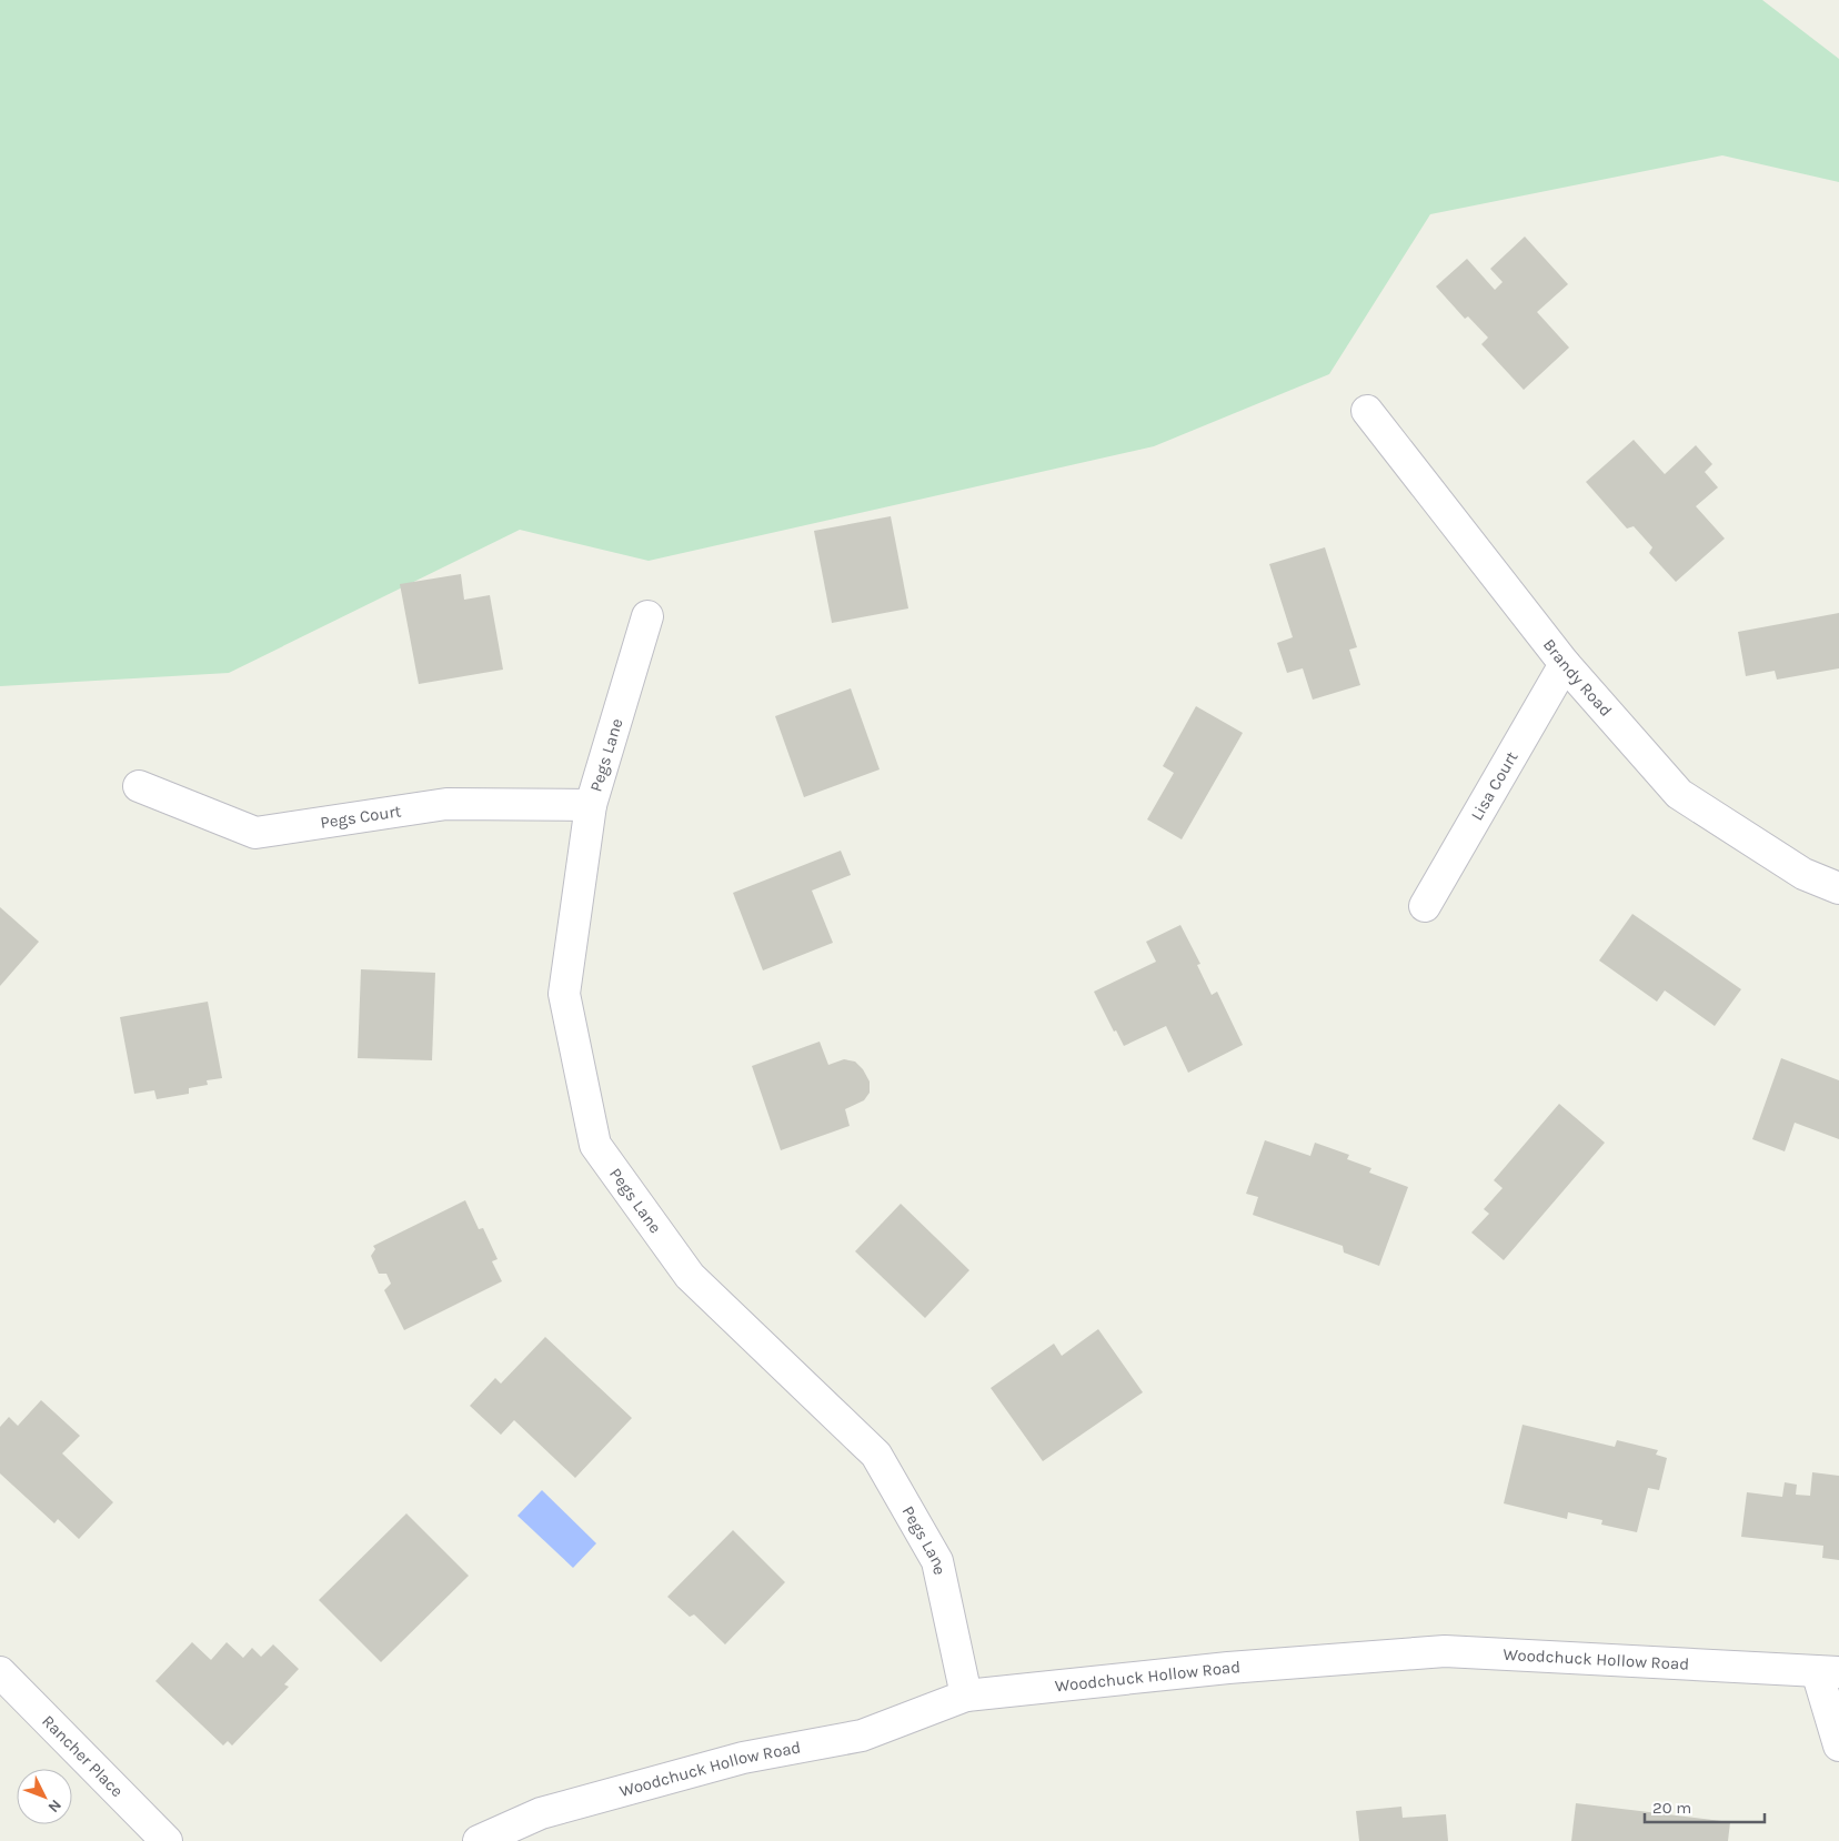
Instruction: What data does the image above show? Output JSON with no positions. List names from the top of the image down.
{
  "streets": {
    "street": [
      "Brandy Road",
      "Pegs Lane",
      "Lisa Court",
      "Pegs Court",
      "Woodchuck Hollow Road",
      "Rancher Place"
    ]
  },
  "crossings": [
    ["Brandy Road", "Lisa Court"],
    ["Pegs Lane", "Pegs Court"],
    ["Pegs Lane", "Woodchuck Hollow Road"]
  ],
  "scale_bar": "20 m",
  "north": "bottom right"
}
